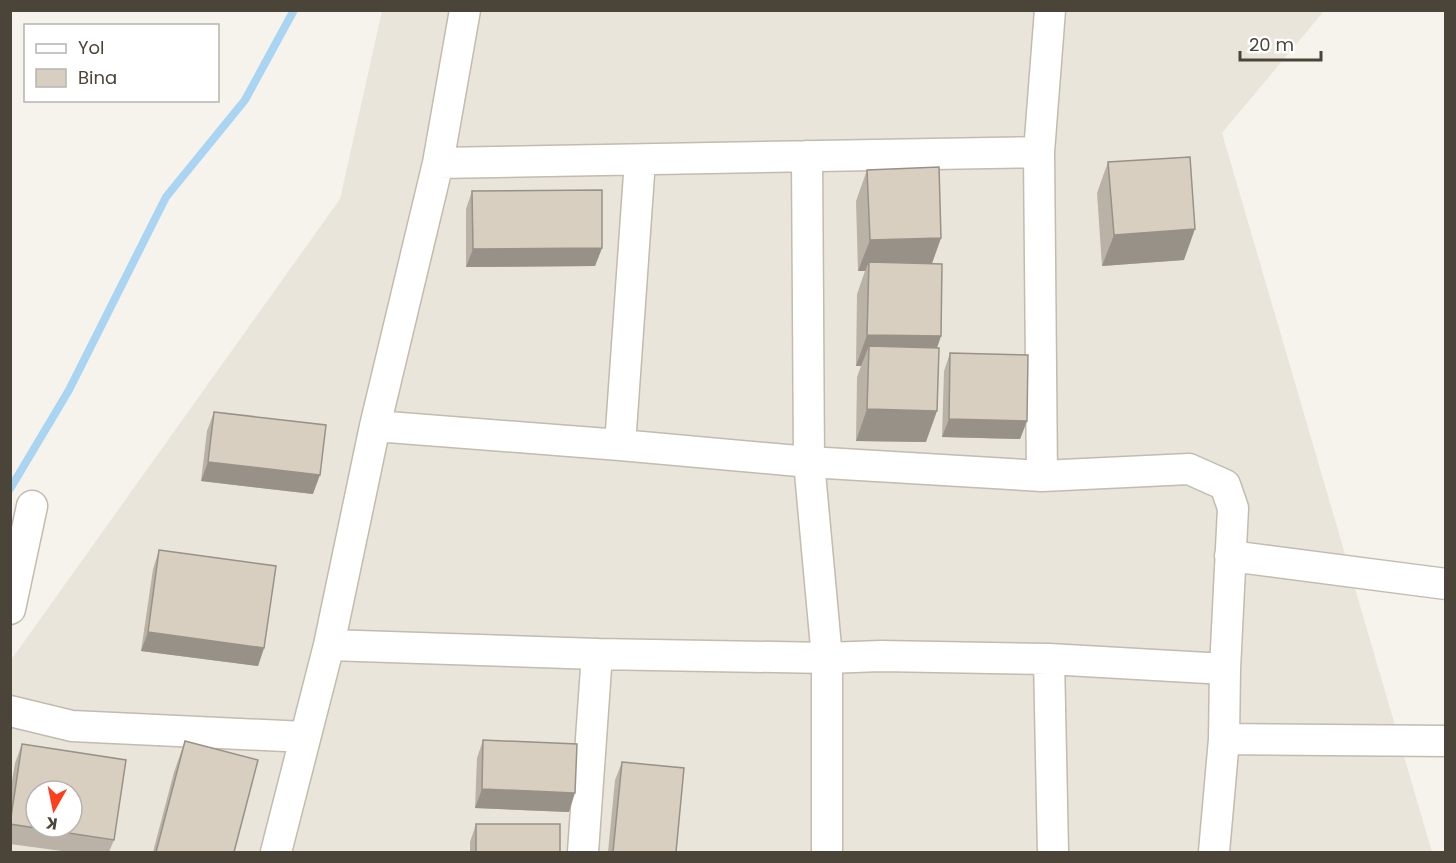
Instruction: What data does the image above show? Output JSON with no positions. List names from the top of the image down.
{
  "legend": ["Yol", "Bina"],
  "scale_bar": "20 m",
  "north": "bottom"
}
